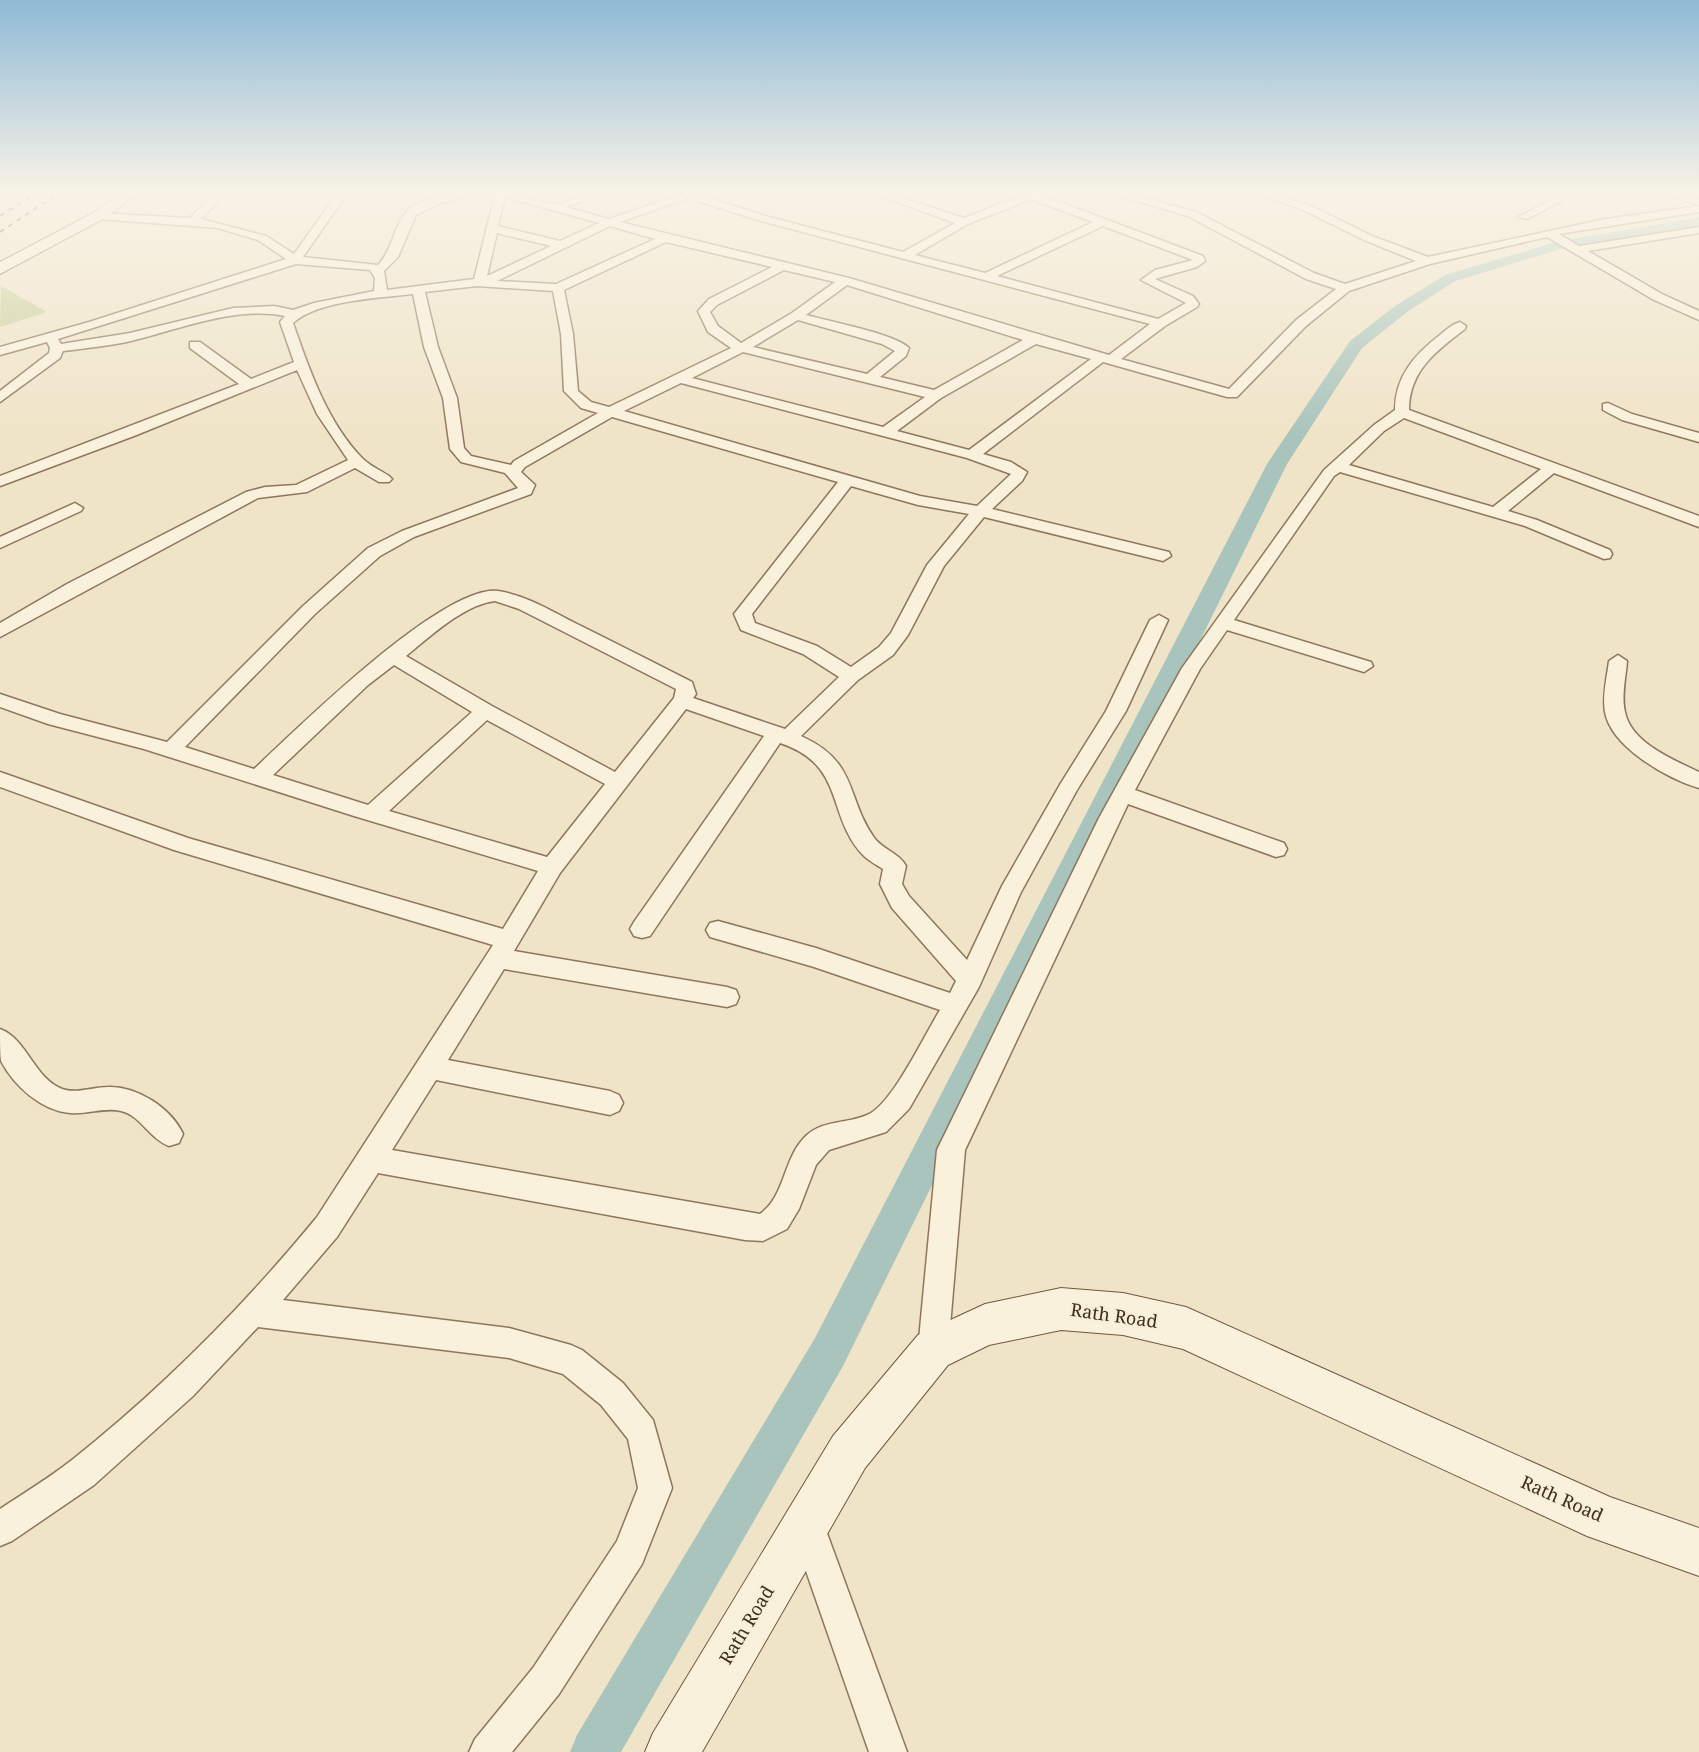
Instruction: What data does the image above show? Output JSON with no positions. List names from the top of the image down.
{
  "streets": {
    "street": ["Rath Road"]
  }
}
